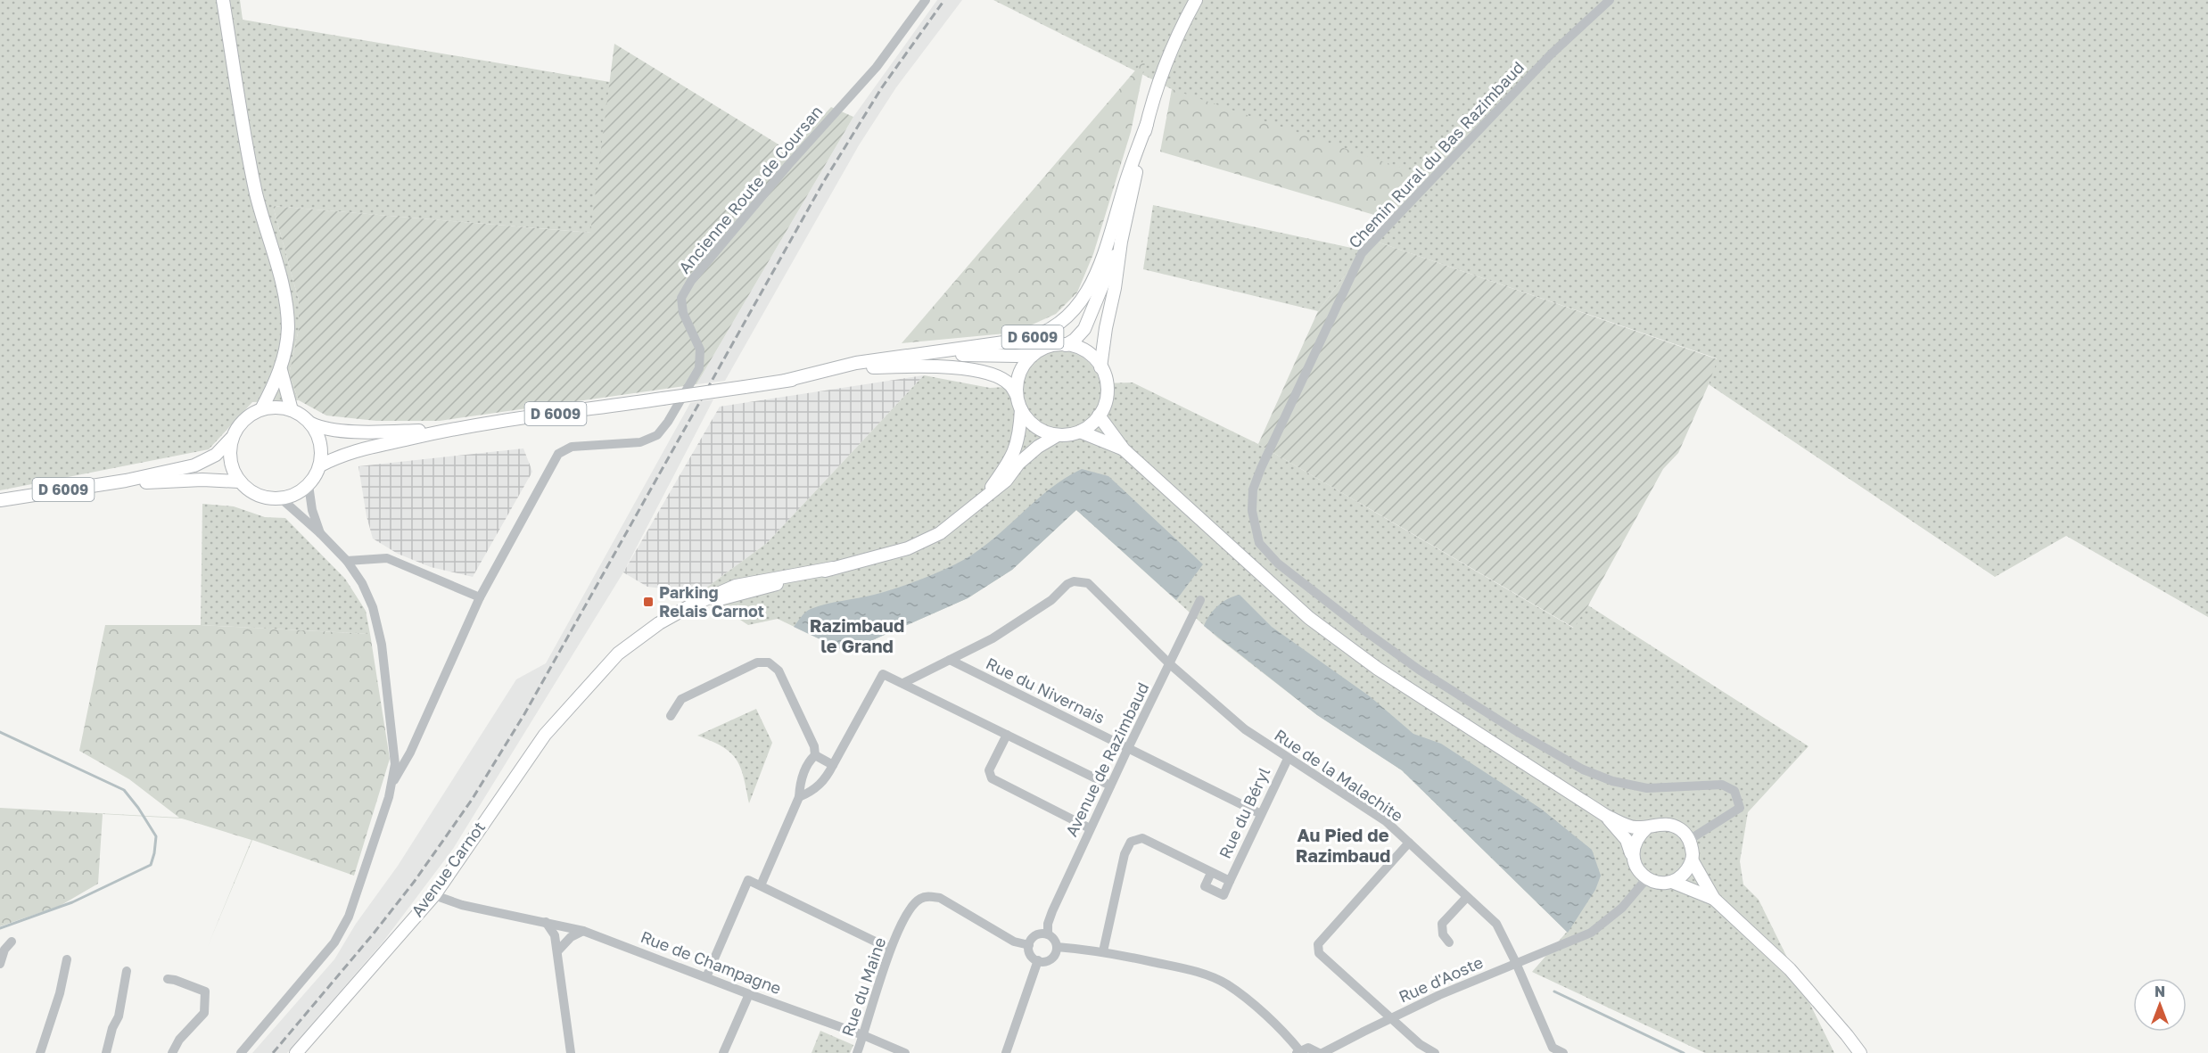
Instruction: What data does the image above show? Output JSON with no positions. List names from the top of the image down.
{
  "streets": {
    "main road": ["D 6009", "Avenue Carnot"],
    "street": [
      "Chemin Rural du Bas Razimbaud",
      "Ancienne Route de Coursan",
      "Rue du Nivernais",
      "Avenue de Razimbaud",
      "Rue de la Malachite",
      "Rue du Béryl",
      "Rue de Champagne",
      "Rue d'Aoste",
      "Rue du Maine"
    ]
  },
  "crossings": [
    ["Chemin Rural du Bas Razimbaud", "Rue d'Aoste"],
    ["D 6009", "Avenue Carnot"],
    ["Rue du Nivernais", "Avenue de Razimbaud"],
    ["Rue du Nivernais", "Rue de la Malachite"],
    ["Rue du Nivernais", "Rue du Béryl"],
    ["Avenue de Razimbaud", "Rue de la Malachite"],
    ["Avenue de Razimbaud", "Rue du Maine"],
    ["Rue de la Malachite", "Rue du Béryl"],
    ["Rue de la Malachite", "Rue d'Aoste"],
    ["Avenue Carnot", "Rue de Champagne"],
    ["Rue de Champagne", "Rue du Maine"]
  ],
  "districts": ["Razimbaud le Grand", "Au Pied de Razimbaud"],
  "places": {
    "transit": ["Parking Relais Carnot"]
  },
  "north": "top"
}
